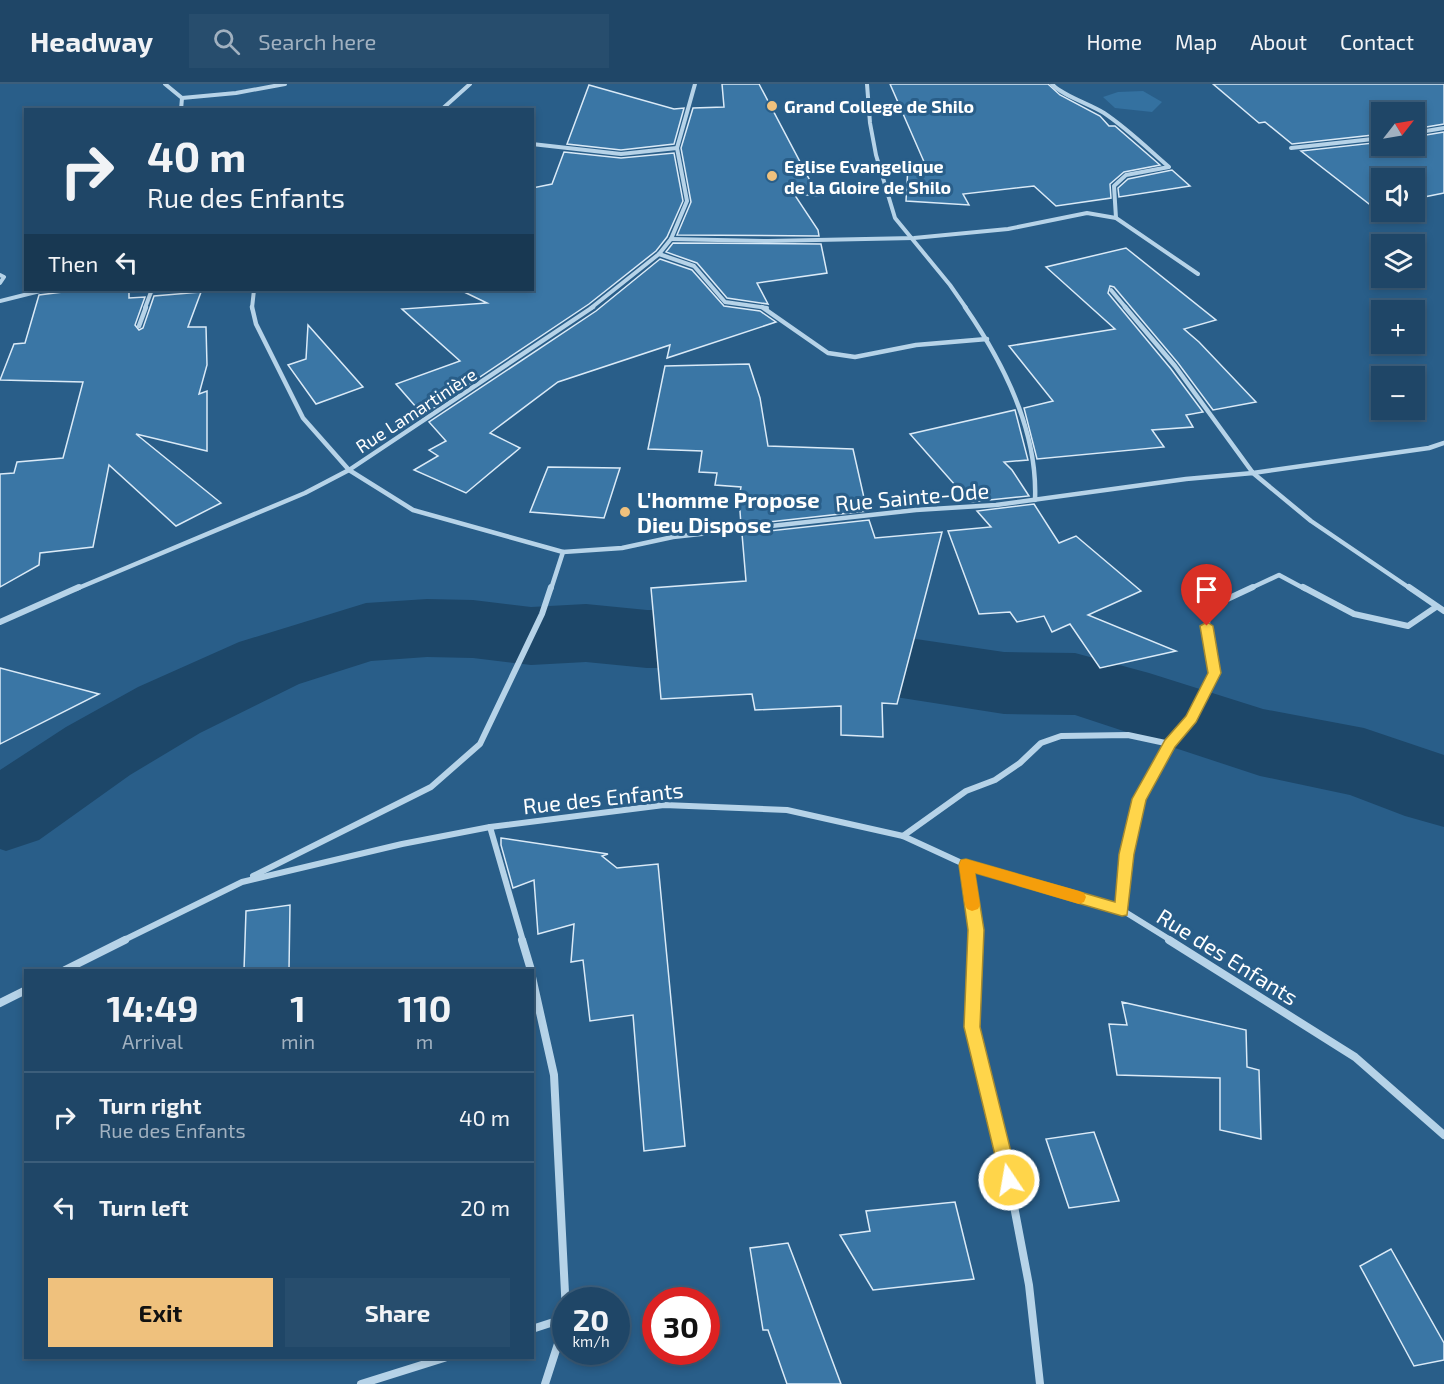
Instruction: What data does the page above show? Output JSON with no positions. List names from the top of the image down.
{
  "streets": {
    "street": ["Rue Lamartinière", "Rue Sainte-Ode", "Rue des Enfants"]
  },
  "crossings": [
    ["Rue Lamartinière", "Rue Sainte-Ode"]
  ],
  "places": ["Grand College de Shilo", "Eglise Evangelique de la Gloire de Shilo", "L'homme Propose Dieu Dispose"],
  "north": "top right",
  "page": {
    "header": "Headway",
    "search": "Search here",
    "nav": [
      "Home",
      "Map",
      "About",
      "Contact"
    ],
    "map_buttons": ["+", "−"],
    "turn": ["40 m", "Rue des Enfants"],
    "then": "Then",
    "eta": [
      "14:49",
      "Arrival",
      "1",
      "min",
      "110",
      "m"
    ],
    "list": [
      {
        "name": "Turn right",
        "note": "Rue des Enfants",
        "value": "40 m"
      },
      {
        "name": "Turn left",
        "value": "20 m"
      }
    ],
    "buttons": ["Exit", "Share"],
    "speed": "20 km/h",
    "limit": "30"
  }
}
